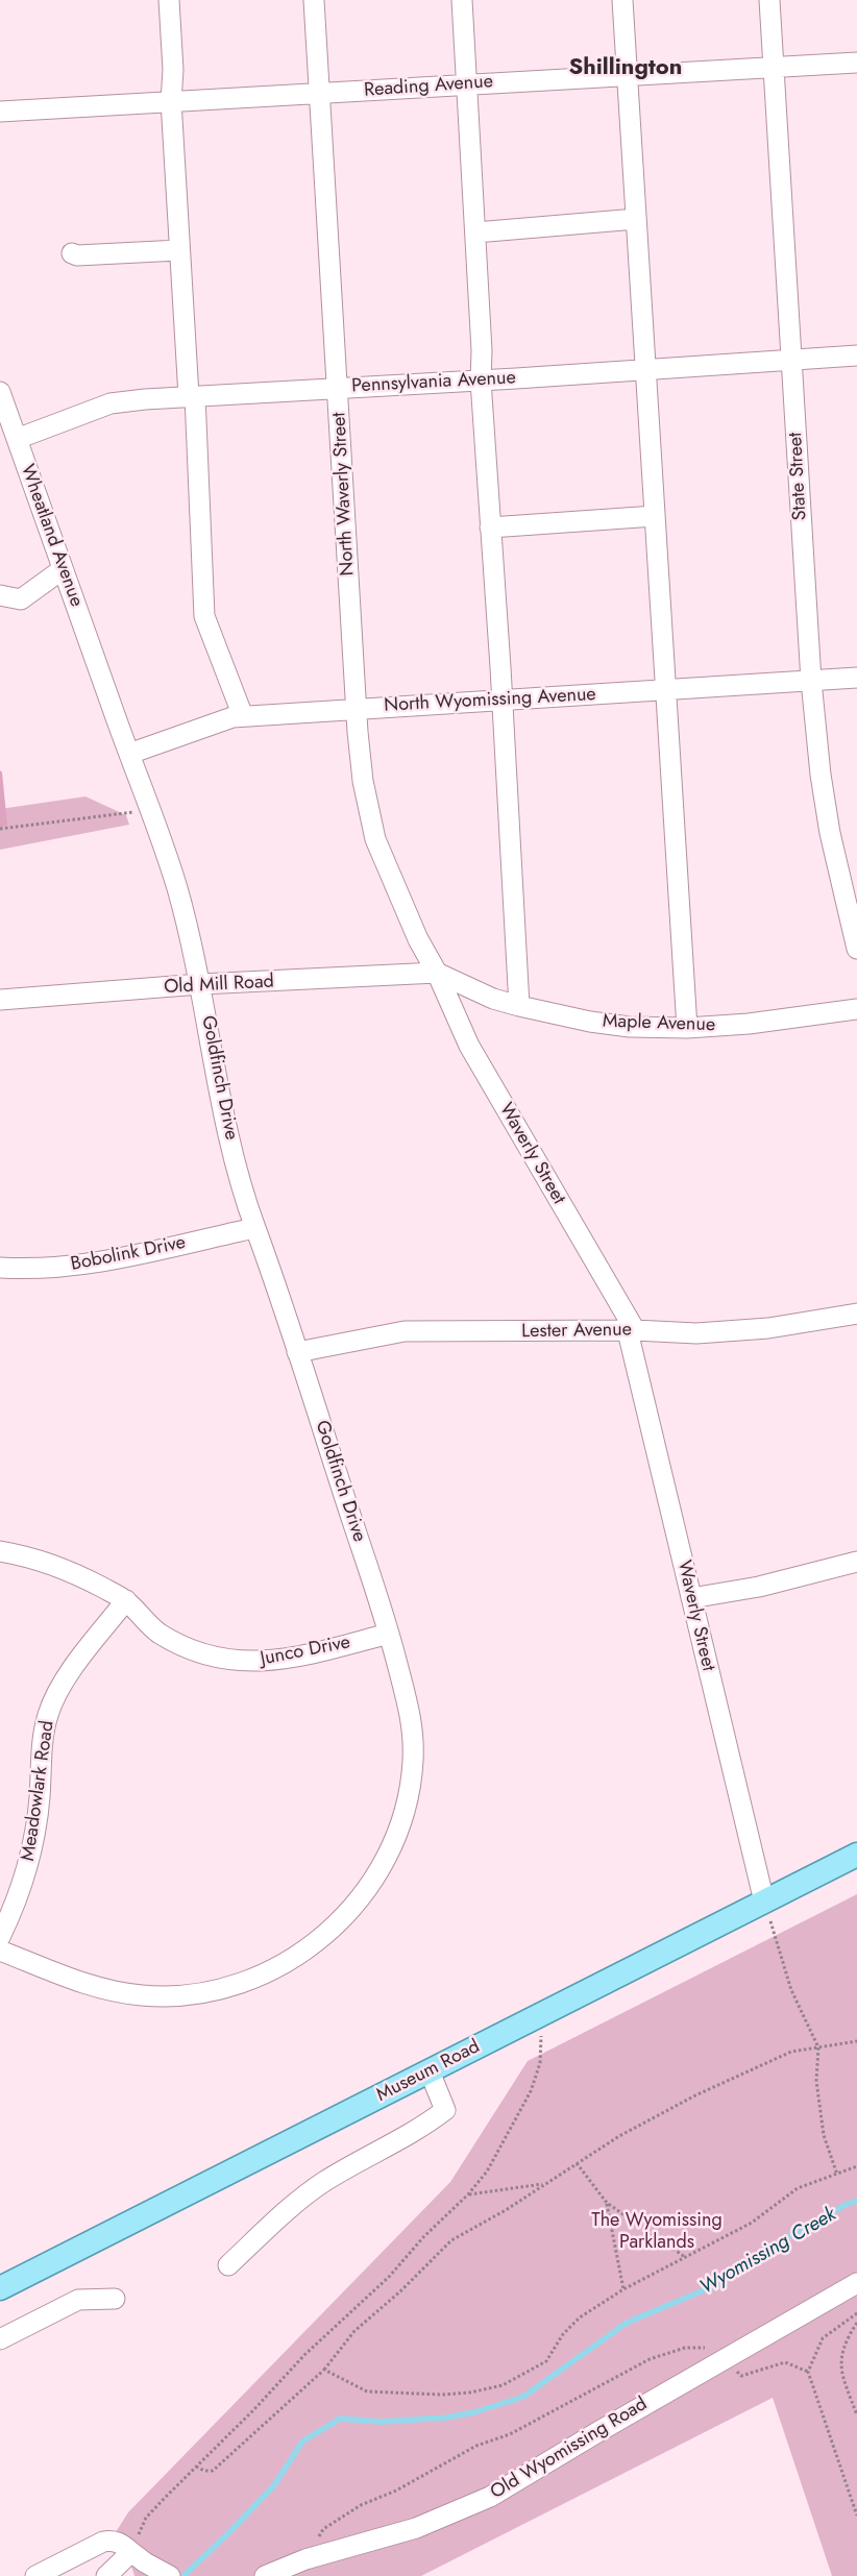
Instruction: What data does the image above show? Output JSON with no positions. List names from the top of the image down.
{
  "streets": {
    "main road": ["Museum Road"],
    "street": [
      "Reading Avenue",
      "Pennsylvania Avenue",
      "State Street",
      "North Waverly Street",
      "Wheatland Avenue",
      "North Wyomissing Avenue",
      "Old Mill Road",
      "Maple Avenue",
      "Goldfinch Drive",
      "Waverly Street",
      "Bobolink Drive",
      "Lester Avenue",
      "Junco Drive",
      "Meadowlark Road",
      "Old Wyomissing Road"
    ]
  },
  "crossings": [
    ["Reading Avenue", "State Street"],
    ["Reading Avenue", "North Waverly Street"],
    ["Pennsylvania Avenue", "State Street"],
    ["Pennsylvania Avenue", "North Waverly Street"],
    ["Pennsylvania Avenue", "Wheatland Avenue"],
    ["State Street", "North Wyomissing Avenue"],
    ["North Waverly Street", "North Wyomissing Avenue"],
    ["North Waverly Street", "Old Mill Road"],
    ["North Waverly Street", "Maple Avenue"],
    ["North Waverly Street", "Waverly Street"],
    ["Wheatland Avenue", "Goldfinch Drive"],
    ["North Wyomissing Avenue", "Goldfinch Drive"],
    ["Old Mill Road", "Maple Avenue"],
    ["Old Mill Road", "Goldfinch Drive"],
    ["Old Mill Road", "Waverly Street"],
    ["Maple Avenue", "Waverly Street"],
    ["Goldfinch Drive", "Bobolink Drive"],
    ["Goldfinch Drive", "Lester Avenue"],
    ["Goldfinch Drive", "Junco Drive"],
    ["Waverly Street", "Lester Avenue"],
    ["Waverly Street", "Museum Road"],
    ["Junco Drive", "Meadowlark Road"]
  ],
  "districts": ["Shillington"],
  "water": ["Wyomissing Creek"],
  "parks": ["The Wyomissing Parklands"]
}
